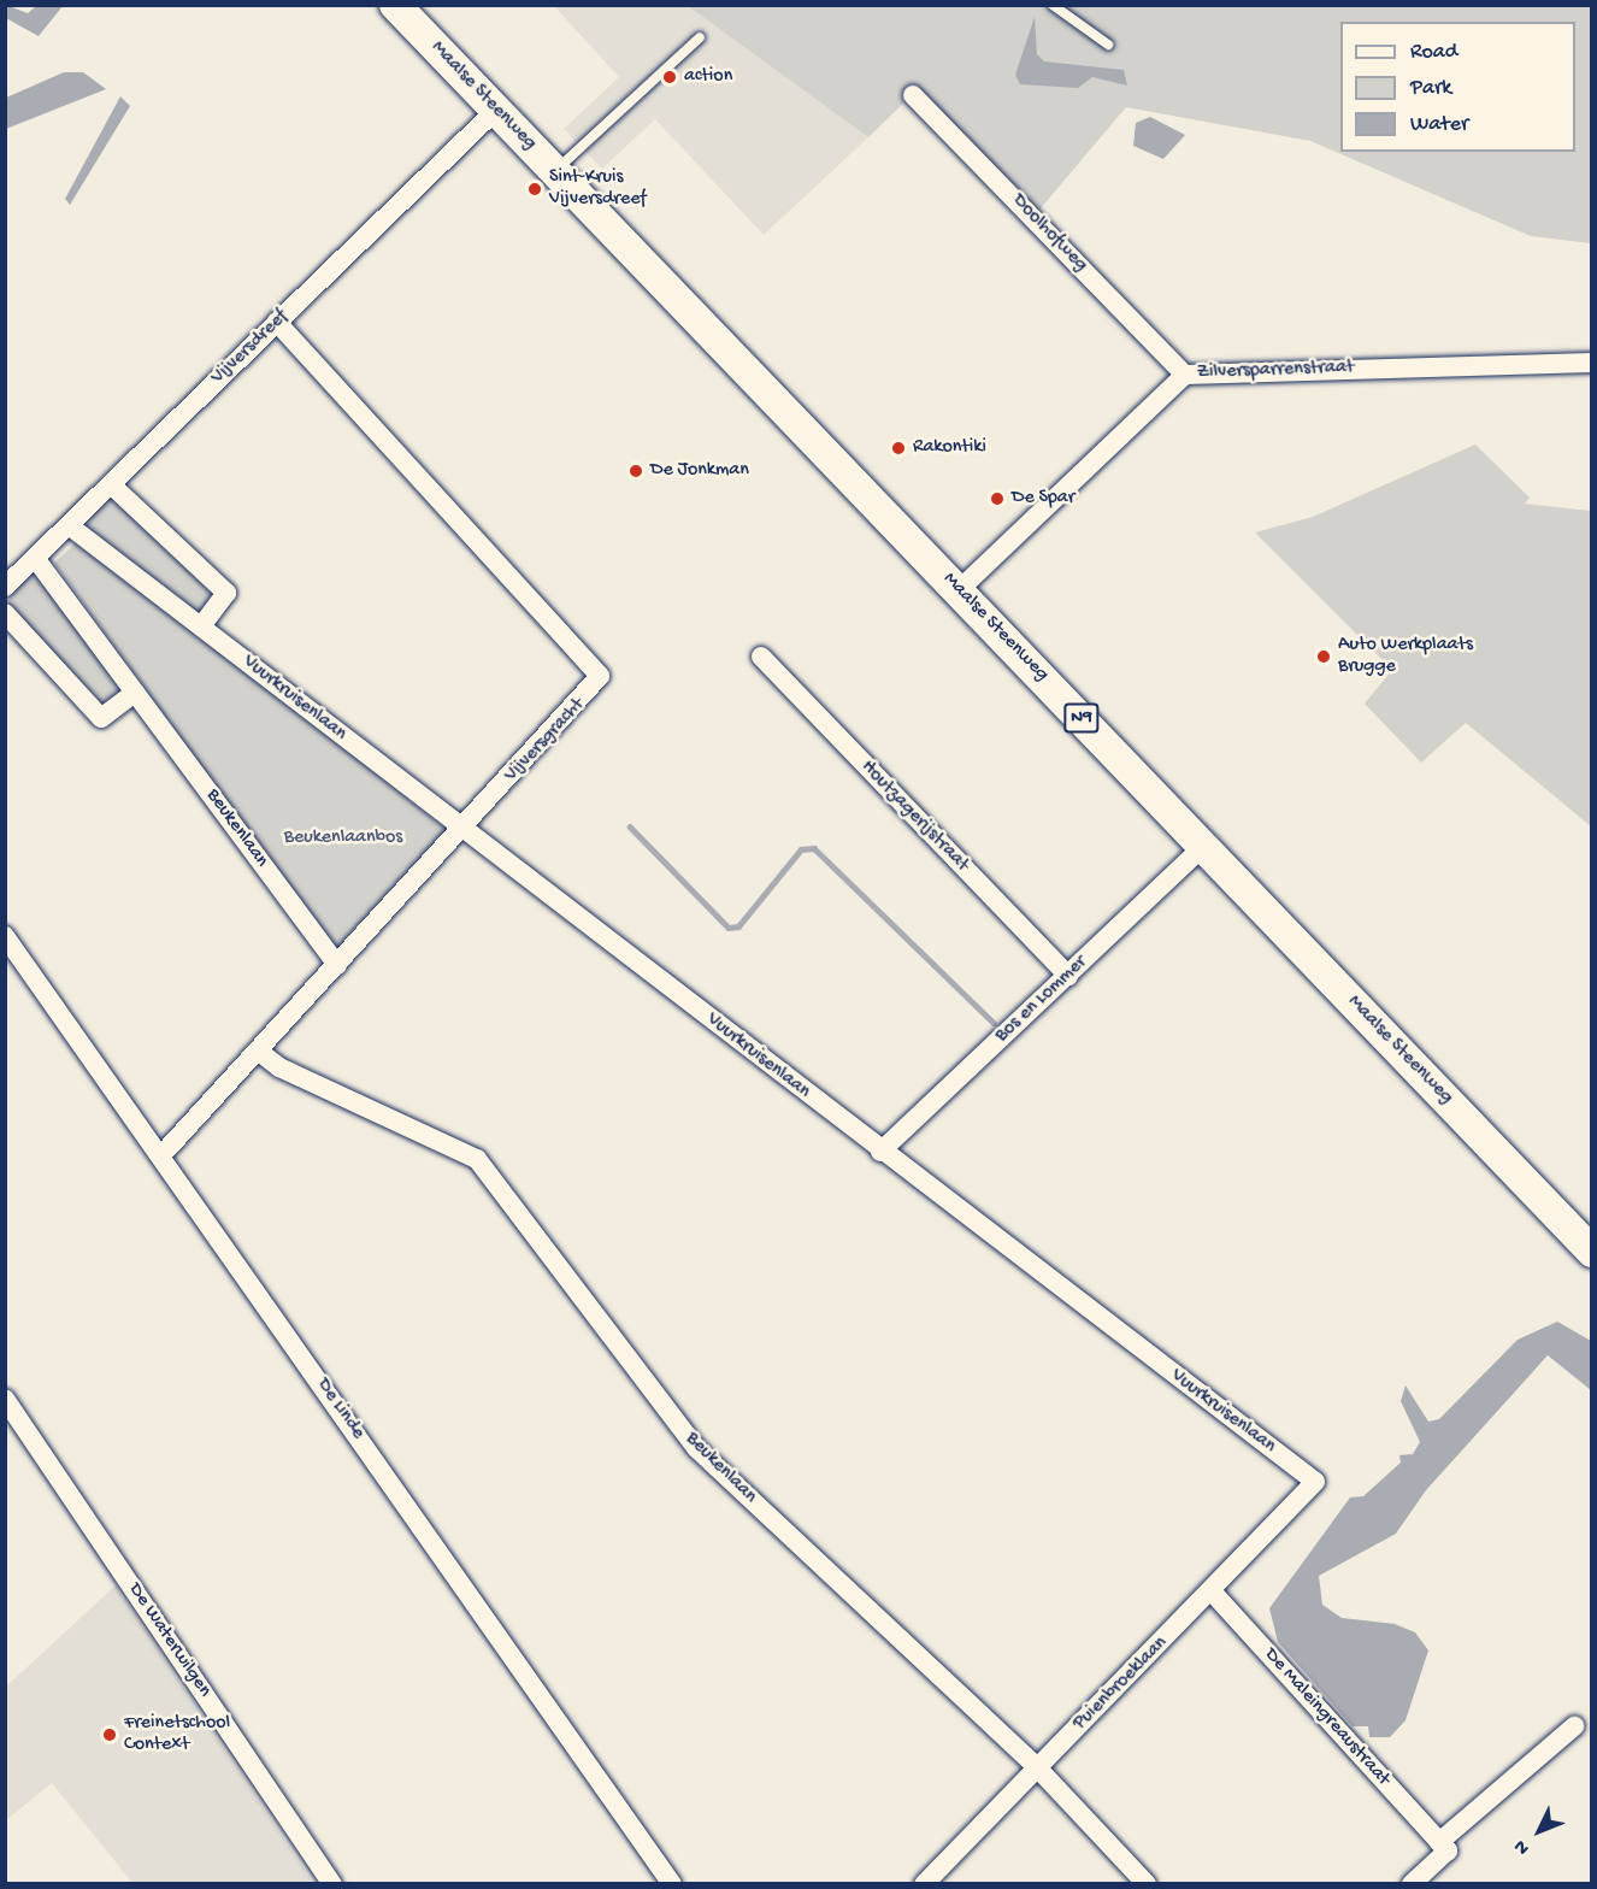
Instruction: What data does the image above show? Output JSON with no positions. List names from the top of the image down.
{
  "streets": {
    "main road": ["Maalse Steenweg", "N9"],
    "street": [
      "Doolhofweg",
      "Vijversdreef",
      "Zilversparrenstraat",
      "Vuurkruisenlaan",
      "Vijversgracht",
      "Houtzagerijstraat",
      "Beukenlaan",
      "Bos en Lommer",
      "De Linde",
      "De Waterwilgen",
      "Puienbroeklaan",
      "De Maleingreaustraat"
    ]
  },
  "crossings": [
    ["Maalse Steenweg", "Vijversdreef"],
    ["Maalse Steenweg", "Zilversparrenstraat"],
    ["Maalse Steenweg", "Bos en Lommer"],
    ["Doolhofweg", "Zilversparrenstraat"],
    ["Vijversdreef", "Vuurkruisenlaan"],
    ["Vijversdreef", "Vijversgracht"],
    ["Vijversdreef", "Beukenlaan"],
    ["Vuurkruisenlaan", "Vijversgracht"],
    ["Vuurkruisenlaan", "Bos en Lommer"],
    ["Vuurkruisenlaan", "Puienbroeklaan"],
    ["Vijversgracht", "Beukenlaan"],
    ["Vijversgracht", "De Linde"],
    ["Houtzagerijstraat", "Bos en Lommer"],
    ["Beukenlaan", "Puienbroeklaan"],
    ["Puienbroeklaan", "De Maleingreaustraat"]
  ],
  "parks": ["Beukenlaanbos"],
  "places": [
    "action",
    "Sint-Kruis Vijversdreef",
    "Rakontiki",
    "De Jonkman",
    "De Spar",
    "Auto Werkplaats Brugge",
    "Freinetschool Context"
  ],
  "legend": ["Road", "Park", "Water"],
  "north": "bottom left"
}
